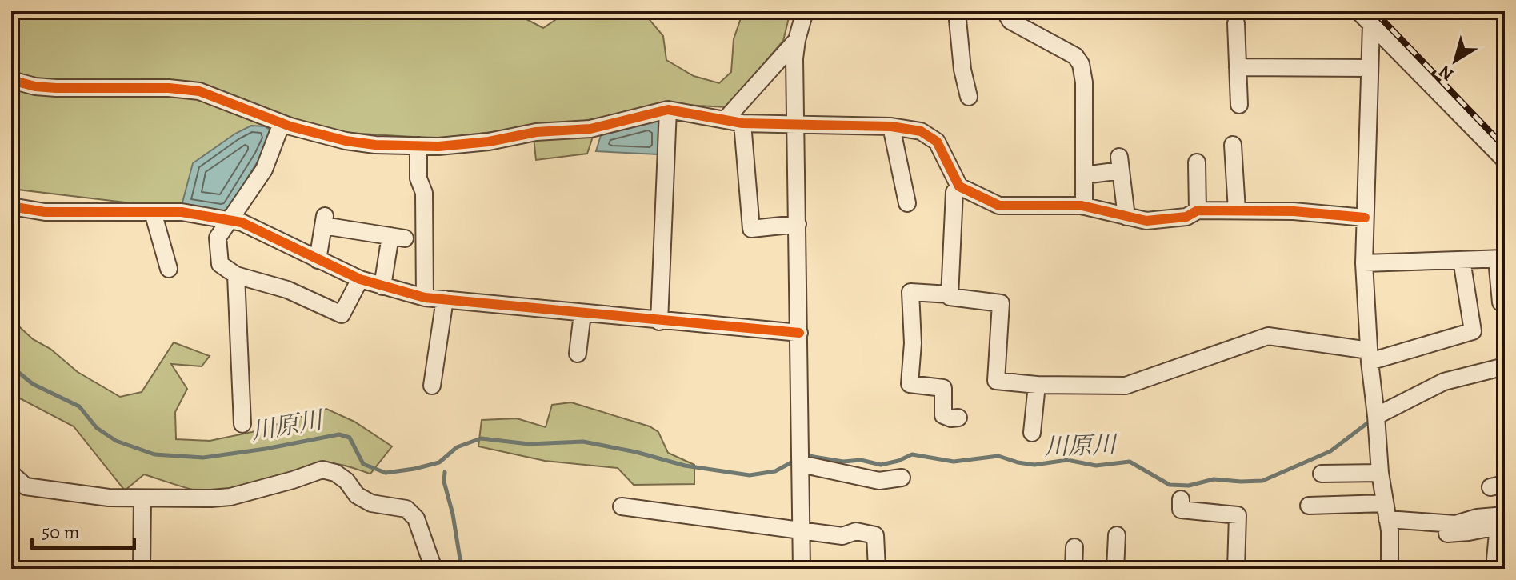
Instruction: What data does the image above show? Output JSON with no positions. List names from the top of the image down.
{
  "water": ["川原川"],
  "scale_bar": "50 m",
  "north": "bottom left"
}
